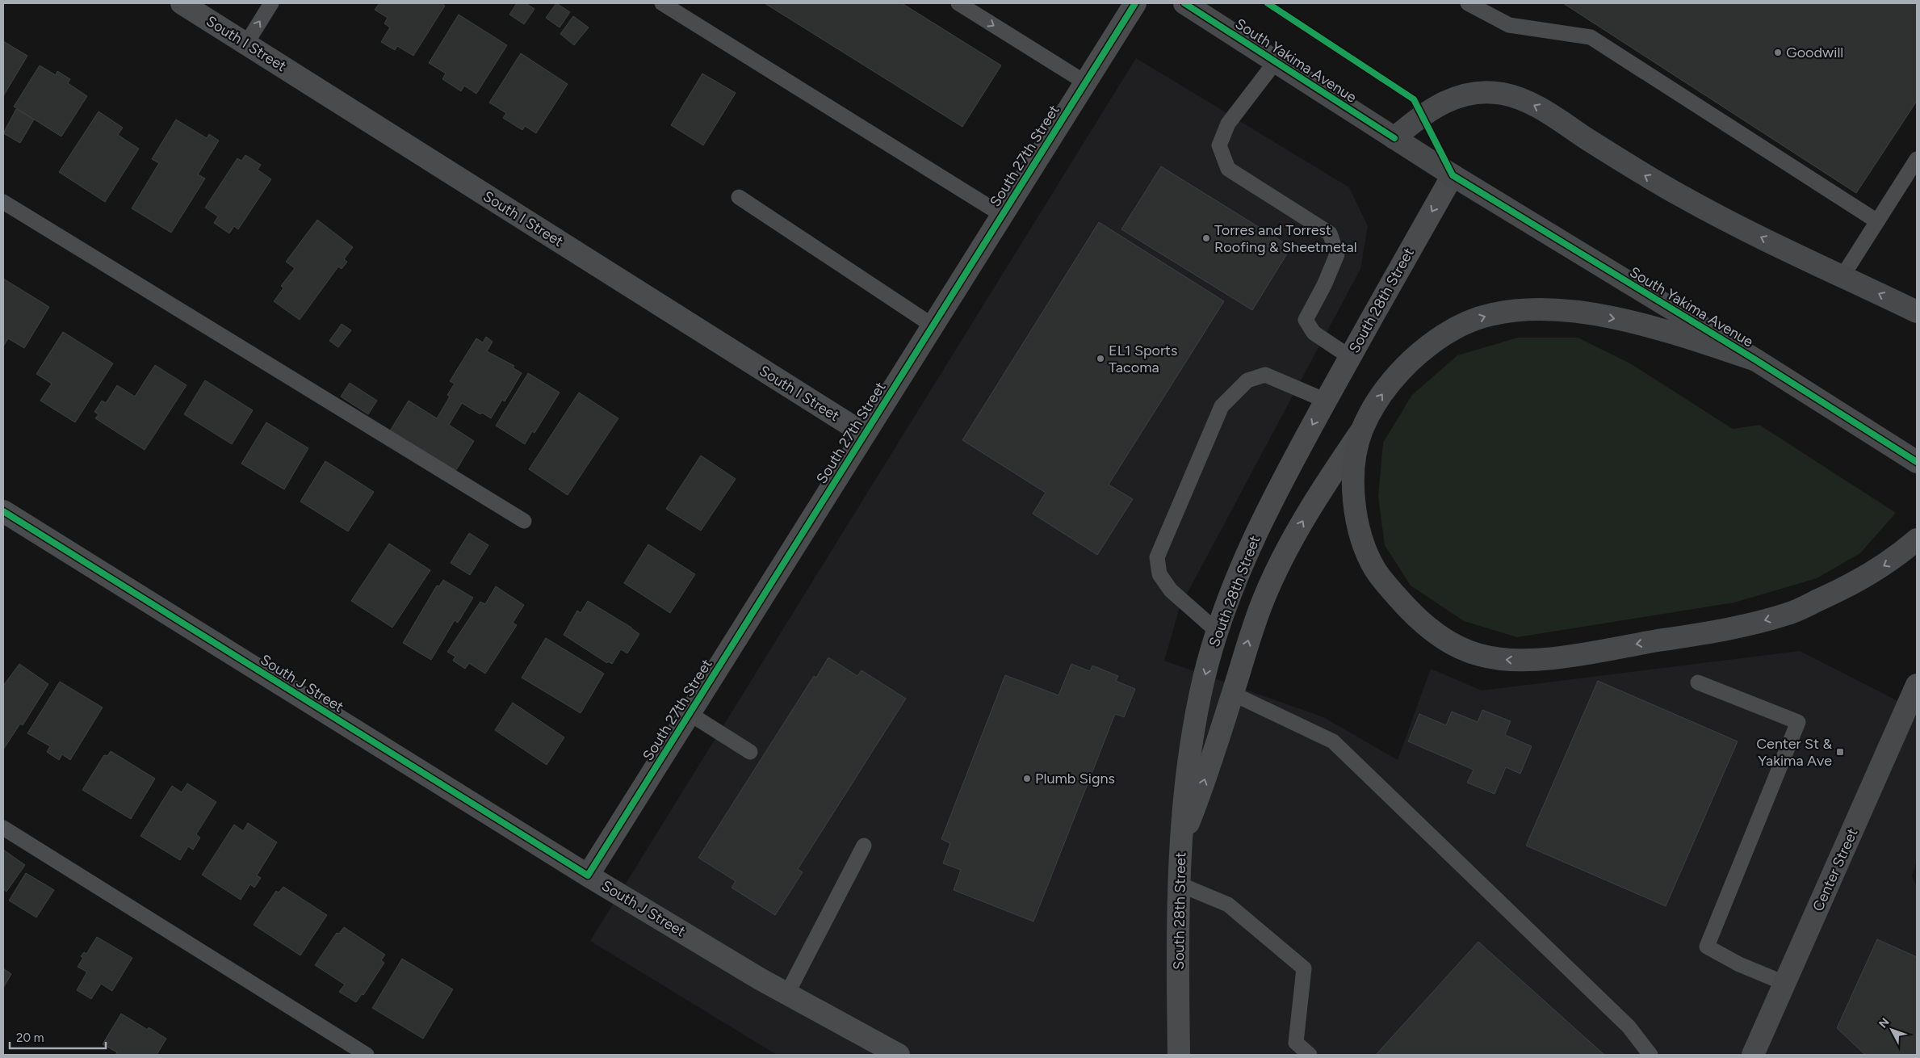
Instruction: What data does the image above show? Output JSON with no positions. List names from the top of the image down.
{
  "streets": {
    "main road": ["South Yakima Avenue", "Center Street"],
    "street": [
      "South I Street",
      "South 27th Street",
      "South 28th Street",
      "South J Street"
    ]
  },
  "crossings": [
    ["South I Street", "South 27th Street"],
    ["South Yakima Avenue", "South 28th Street"],
    ["South 27th Street", "South J Street"]
  ],
  "places": {
    "other": [
      "Goodwill",
      "Torres and Torrest Roofing & Sheetmetal",
      "EL1 Sports Tacoma",
      "Plumb Signs"
    ],
    "transit": ["Center St & Yakima Ave"]
  },
  "scale_bar": "20 m",
  "north": "top left"
}
